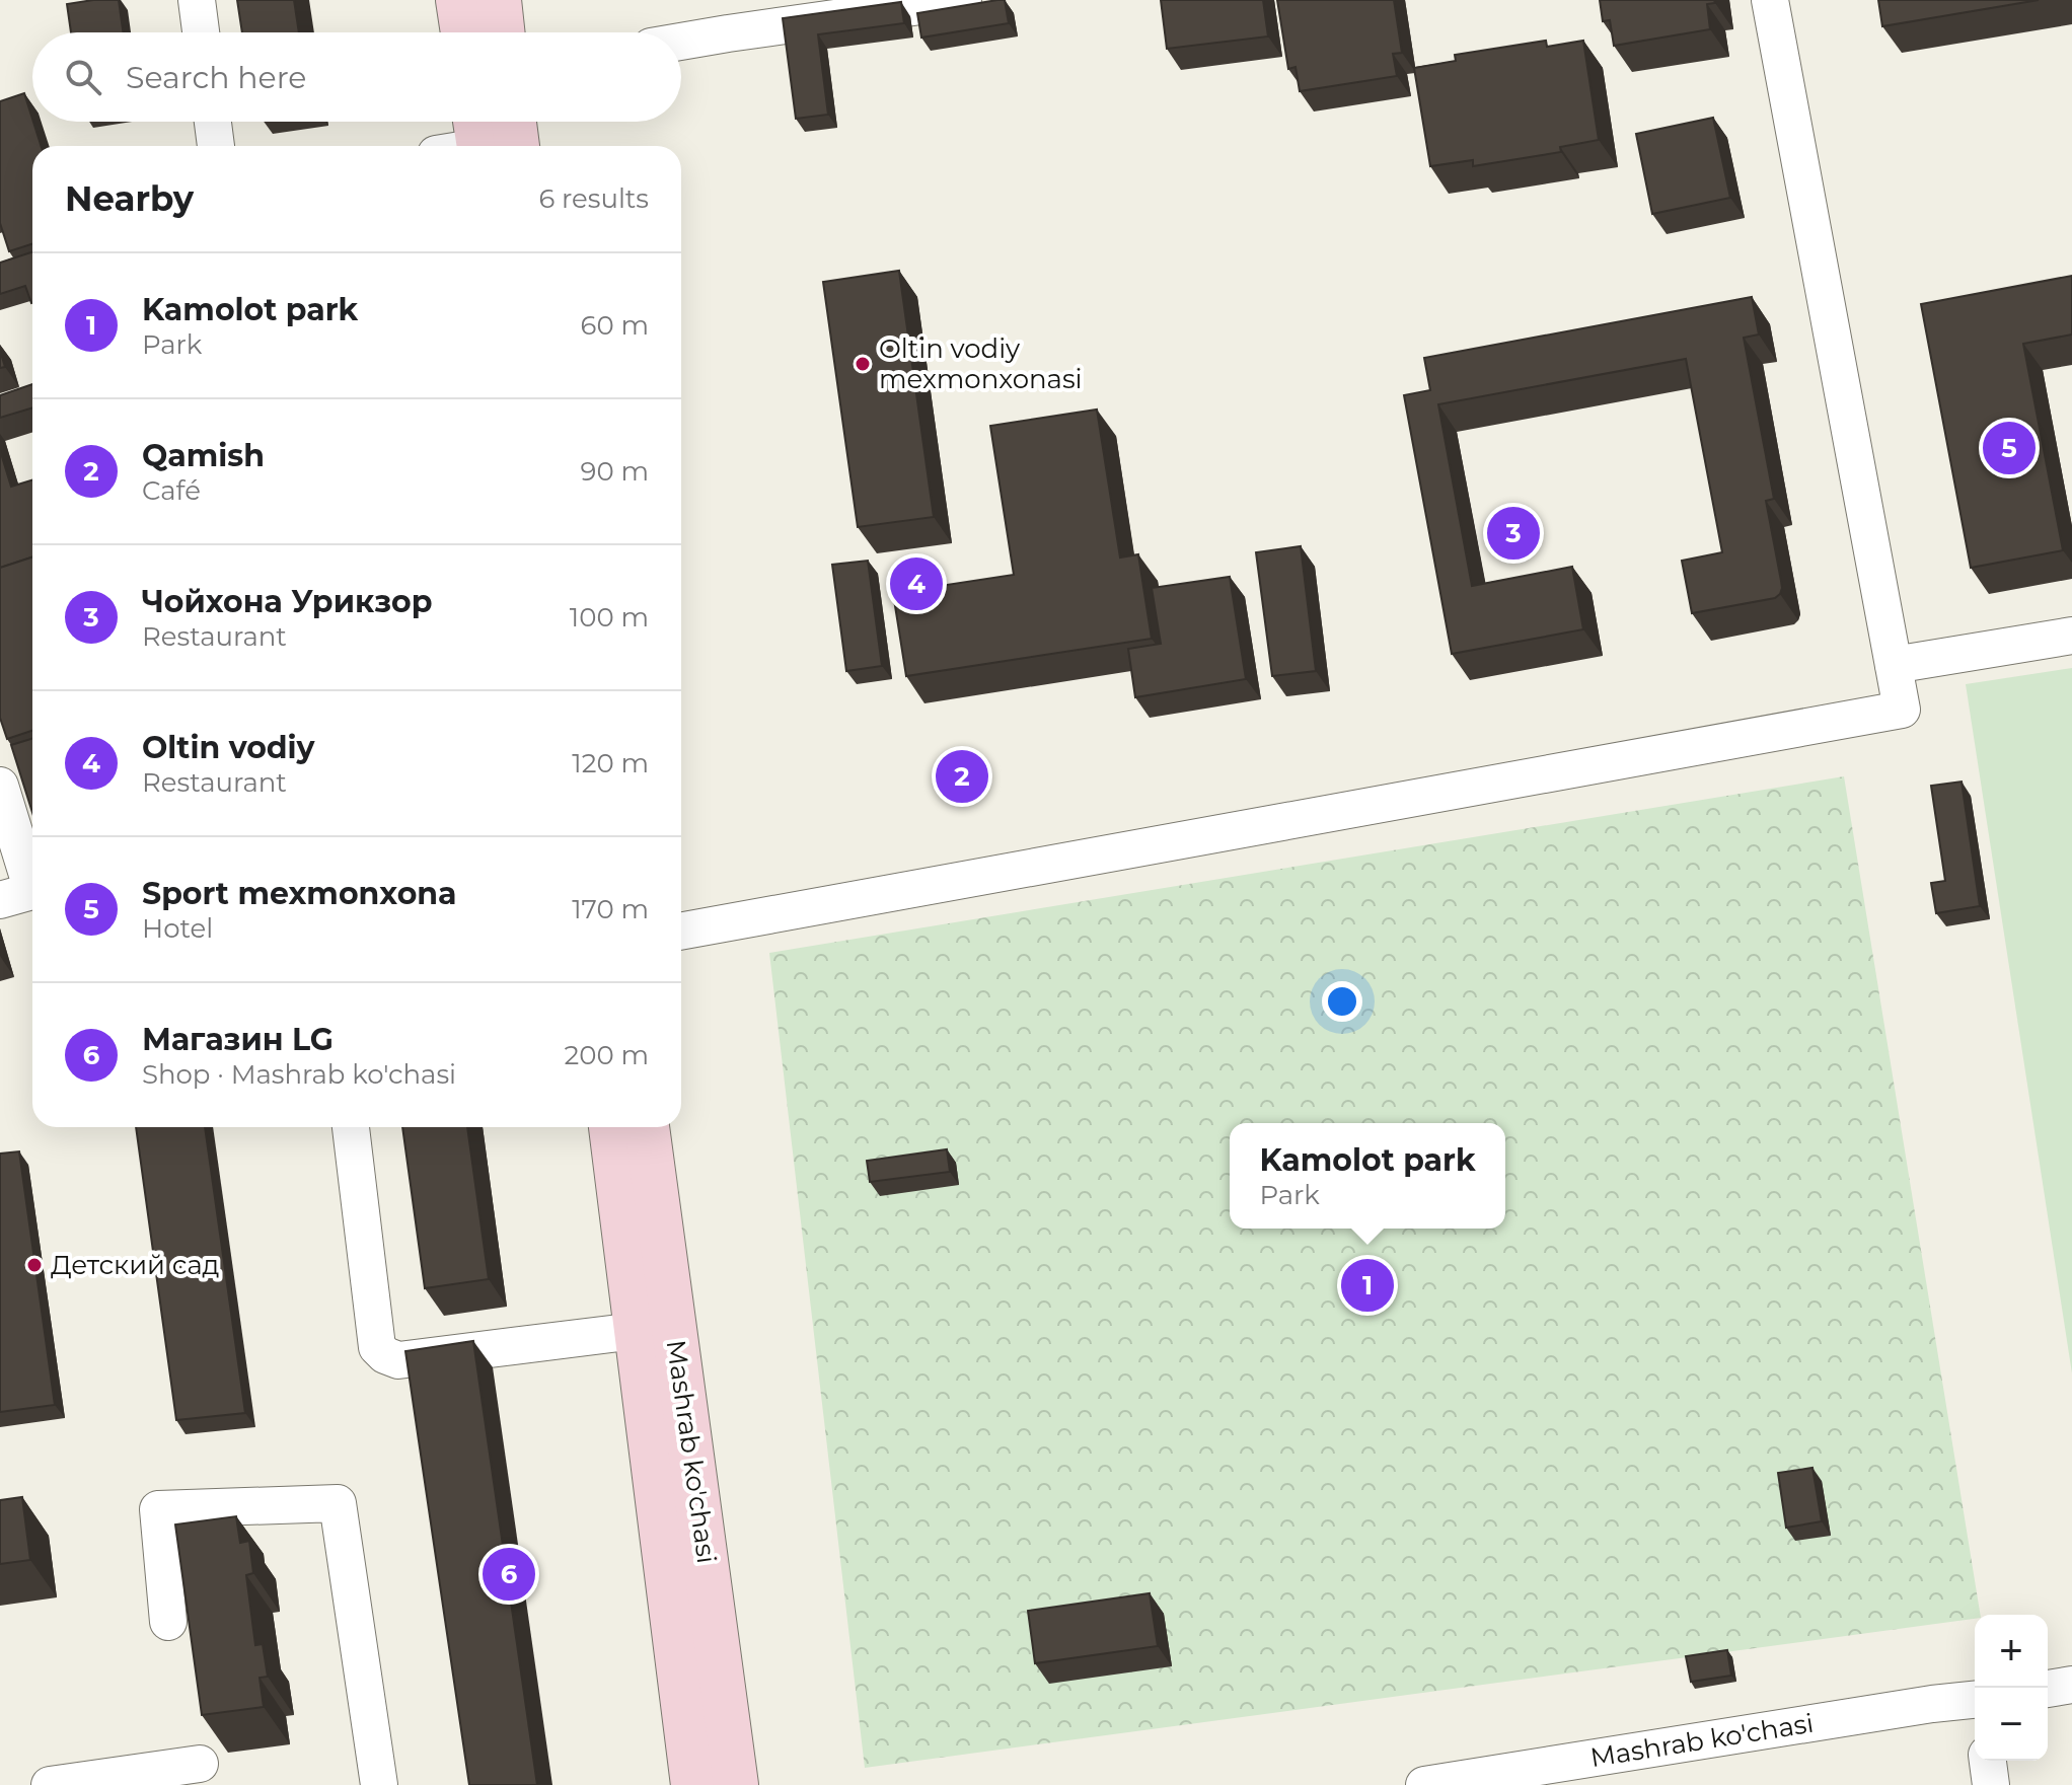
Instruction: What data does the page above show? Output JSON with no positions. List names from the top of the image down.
{
  "streets": {
    "main road": ["Mashrab ko'chasi"]
  },
  "places": ["Oltin vodiy mexmonxonasi", "Детский сад"],
  "page": {
    "search": "Search here",
    "heading": ["Nearby", "6 results"],
    "list": [
      {
        "mark": "1",
        "name": "Kamolot park",
        "note": "Park",
        "value": "60 m"
      },
      {
        "mark": "2",
        "name": "Qamish",
        "note": "Café",
        "value": "90 m"
      },
      {
        "mark": "3",
        "name": "Чойхона Урикзор",
        "note": "Restaurant",
        "value": "100 m"
      },
      {
        "mark": "4",
        "name": "Oltin vodiy",
        "note": "Restaurant",
        "value": "120 m"
      },
      {
        "mark": "5",
        "name": "Sport mexmonxona",
        "note": "Hotel",
        "value": "170 m"
      },
      {
        "mark": "6",
        "name": "Магазин LG",
        "note": "Shop · Mashrab ko'chasi",
        "value": "200 m"
      }
    ],
    "pins": [
      "5",
      "3",
      "4",
      "2",
      "1",
      "6"
    ],
    "popup": ["Kamolot park", "Park"],
    "map_buttons": ["+", "−"]
  }
}
